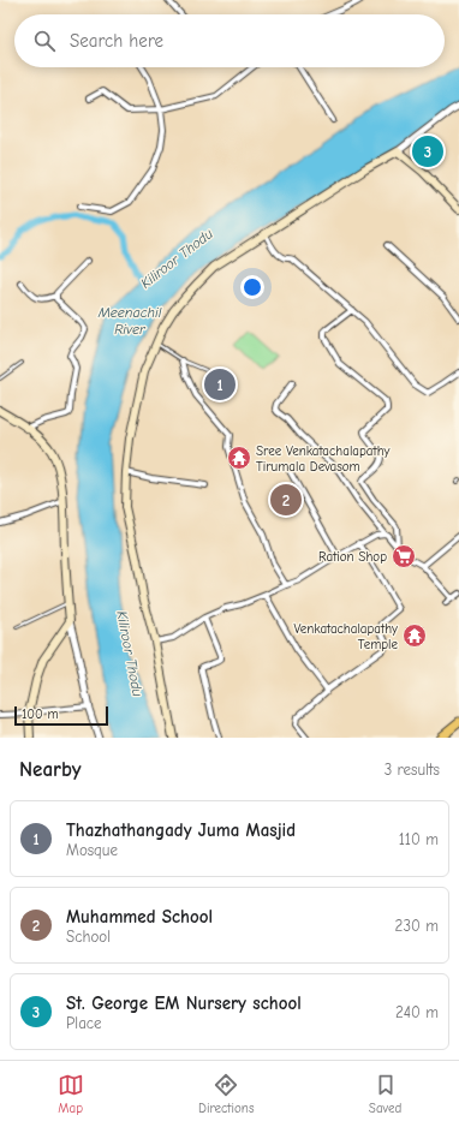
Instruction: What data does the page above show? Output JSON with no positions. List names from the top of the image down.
{
  "water": ["Kiliroor Thodu", "Meenachil River"],
  "places": {
    "temple": ["Sree Venkatachalapathy Tirumala Devasom", "Venkatachalapathy Temple"],
    "supermarket": ["Ration Shop"]
  },
  "scale_bar": "100 m",
  "page": {
    "search": "Search here",
    "pins": ["3", "1", "2"],
    "scale": "100 m",
    "heading": ["Nearby", "3 results"],
    "list": [
      {
        "mark": "1",
        "name": "Thazhathangady Juma Masjid",
        "note": "Mosque",
        "value": "110 m"
      },
      {
        "mark": "2",
        "name": "Muhammed School",
        "note": "School",
        "value": "230 m"
      },
      {
        "mark": "3",
        "name": "St. George EM Nursery school",
        "note": "Place",
        "value": "240 m"
      }
    ],
    "nav": ["Map", "Directions", "Saved"]
  }
}
